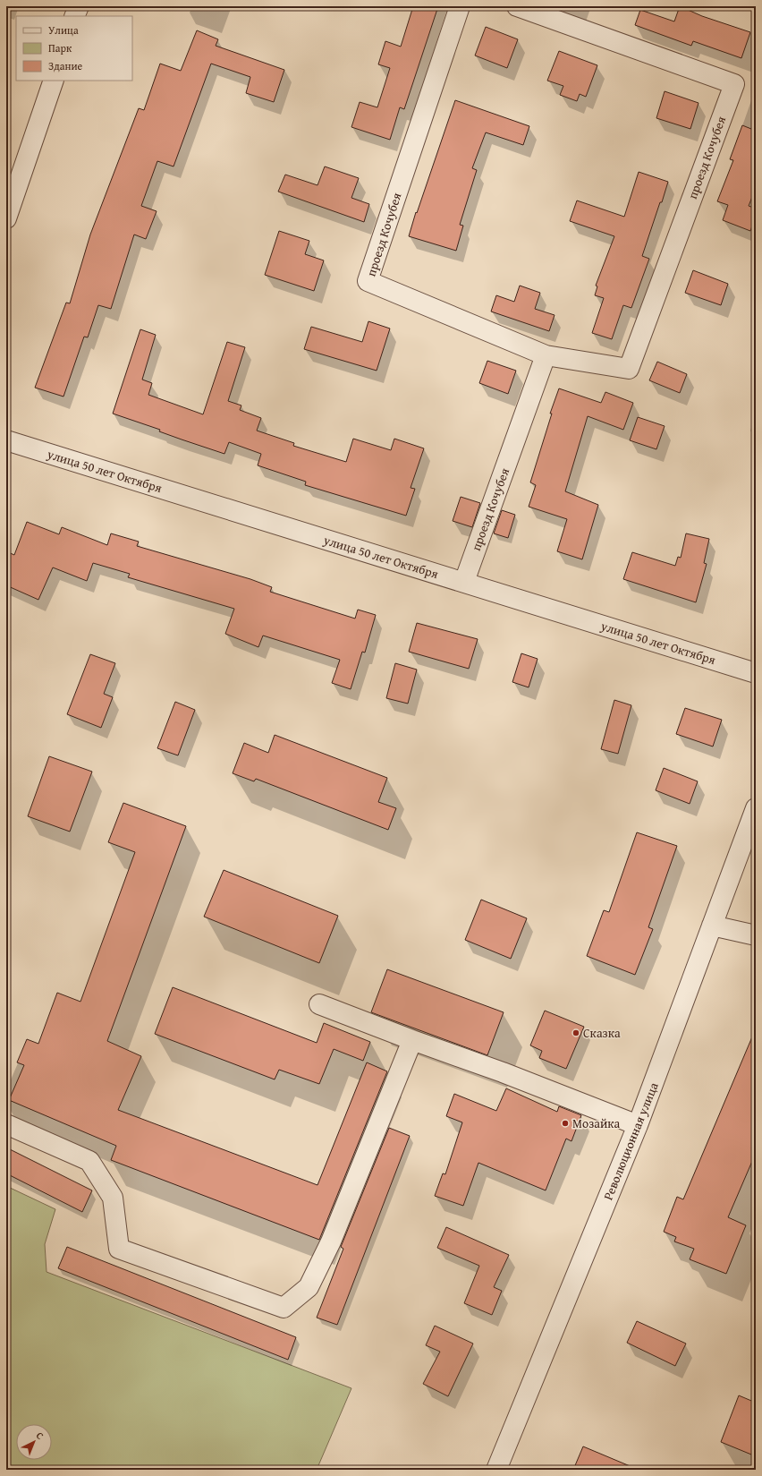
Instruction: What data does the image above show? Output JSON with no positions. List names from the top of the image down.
{
  "streets": {
    "street": ["проезд Кочубея", "улица 50 лет Октября", "Революционная улица"]
  },
  "crossings": [
    ["проезд Кочубея", "улица 50 лет Октября"]
  ],
  "places": ["Сказка", "Мозайка"],
  "legend": ["Улица", "Парк", "Здание"],
  "north": "top right"
}
